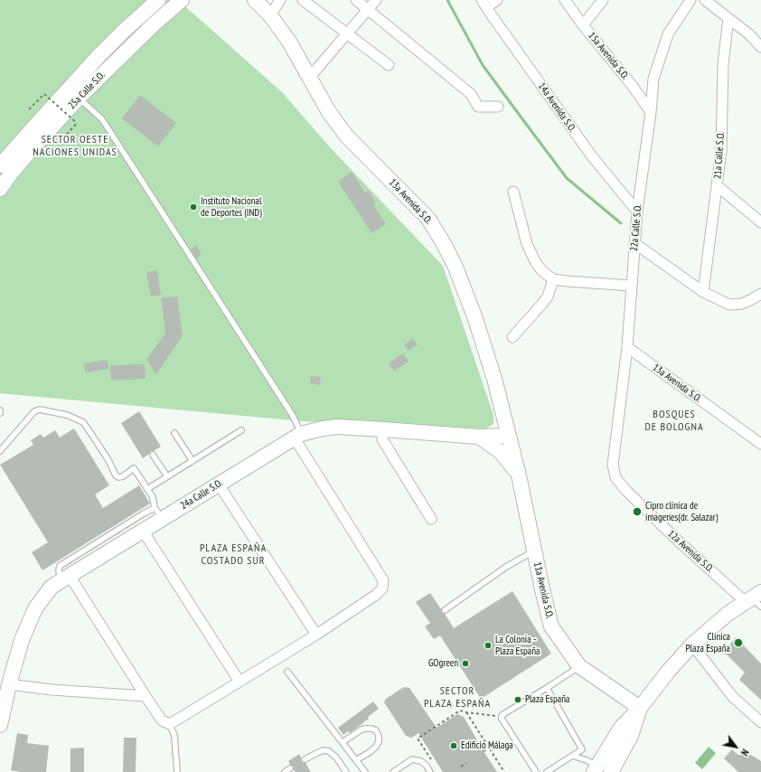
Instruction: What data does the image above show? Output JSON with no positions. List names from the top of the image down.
{
  "streets": {
    "street": [
      "15a Avenida S.O.",
      "25a Calle S.O.",
      "14a Avenida S.O.",
      "21a Calle S.O.",
      "13a Avenida S.O.",
      "22a Calle S.O.",
      "24a Calle S.O.",
      "12a Avenida S.O.",
      "11a Avenida S.O."
    ]
  },
  "crossings": [
    ["15a Avenida S.O.", "22a Calle S.O."],
    ["14a Avenida S.O.", "22a Calle S.O."],
    ["13a Avenida S.O.", "22a Calle S.O."],
    ["13a Avenida S.O.", "24a Calle S.O."],
    ["13a Avenida S.O.", "11a Avenida S.O."],
    ["22a Calle S.O.", "12a Avenida S.O."],
    ["24a Calle S.O.", "11a Avenida S.O."]
  ],
  "districts": [
    "SECTOR OESTE NACIONES UNIDAS",
    "BOSQUES DE BOLOGNA",
    "PLAZA ESPAÑA COSTADO SUR",
    "SECTOR PLAZA ESPAÑA"
  ],
  "places": [
    "Instituto Nacional de Deportes (IND)",
    "Cipro clínica de imagenes(dr. Salazar)",
    "Clínica Plaza España",
    "La Colonia - Plaza España",
    "GOgreen",
    "Plaza España",
    "Edificio Málaga"
  ],
  "north": "bottom right"
}
